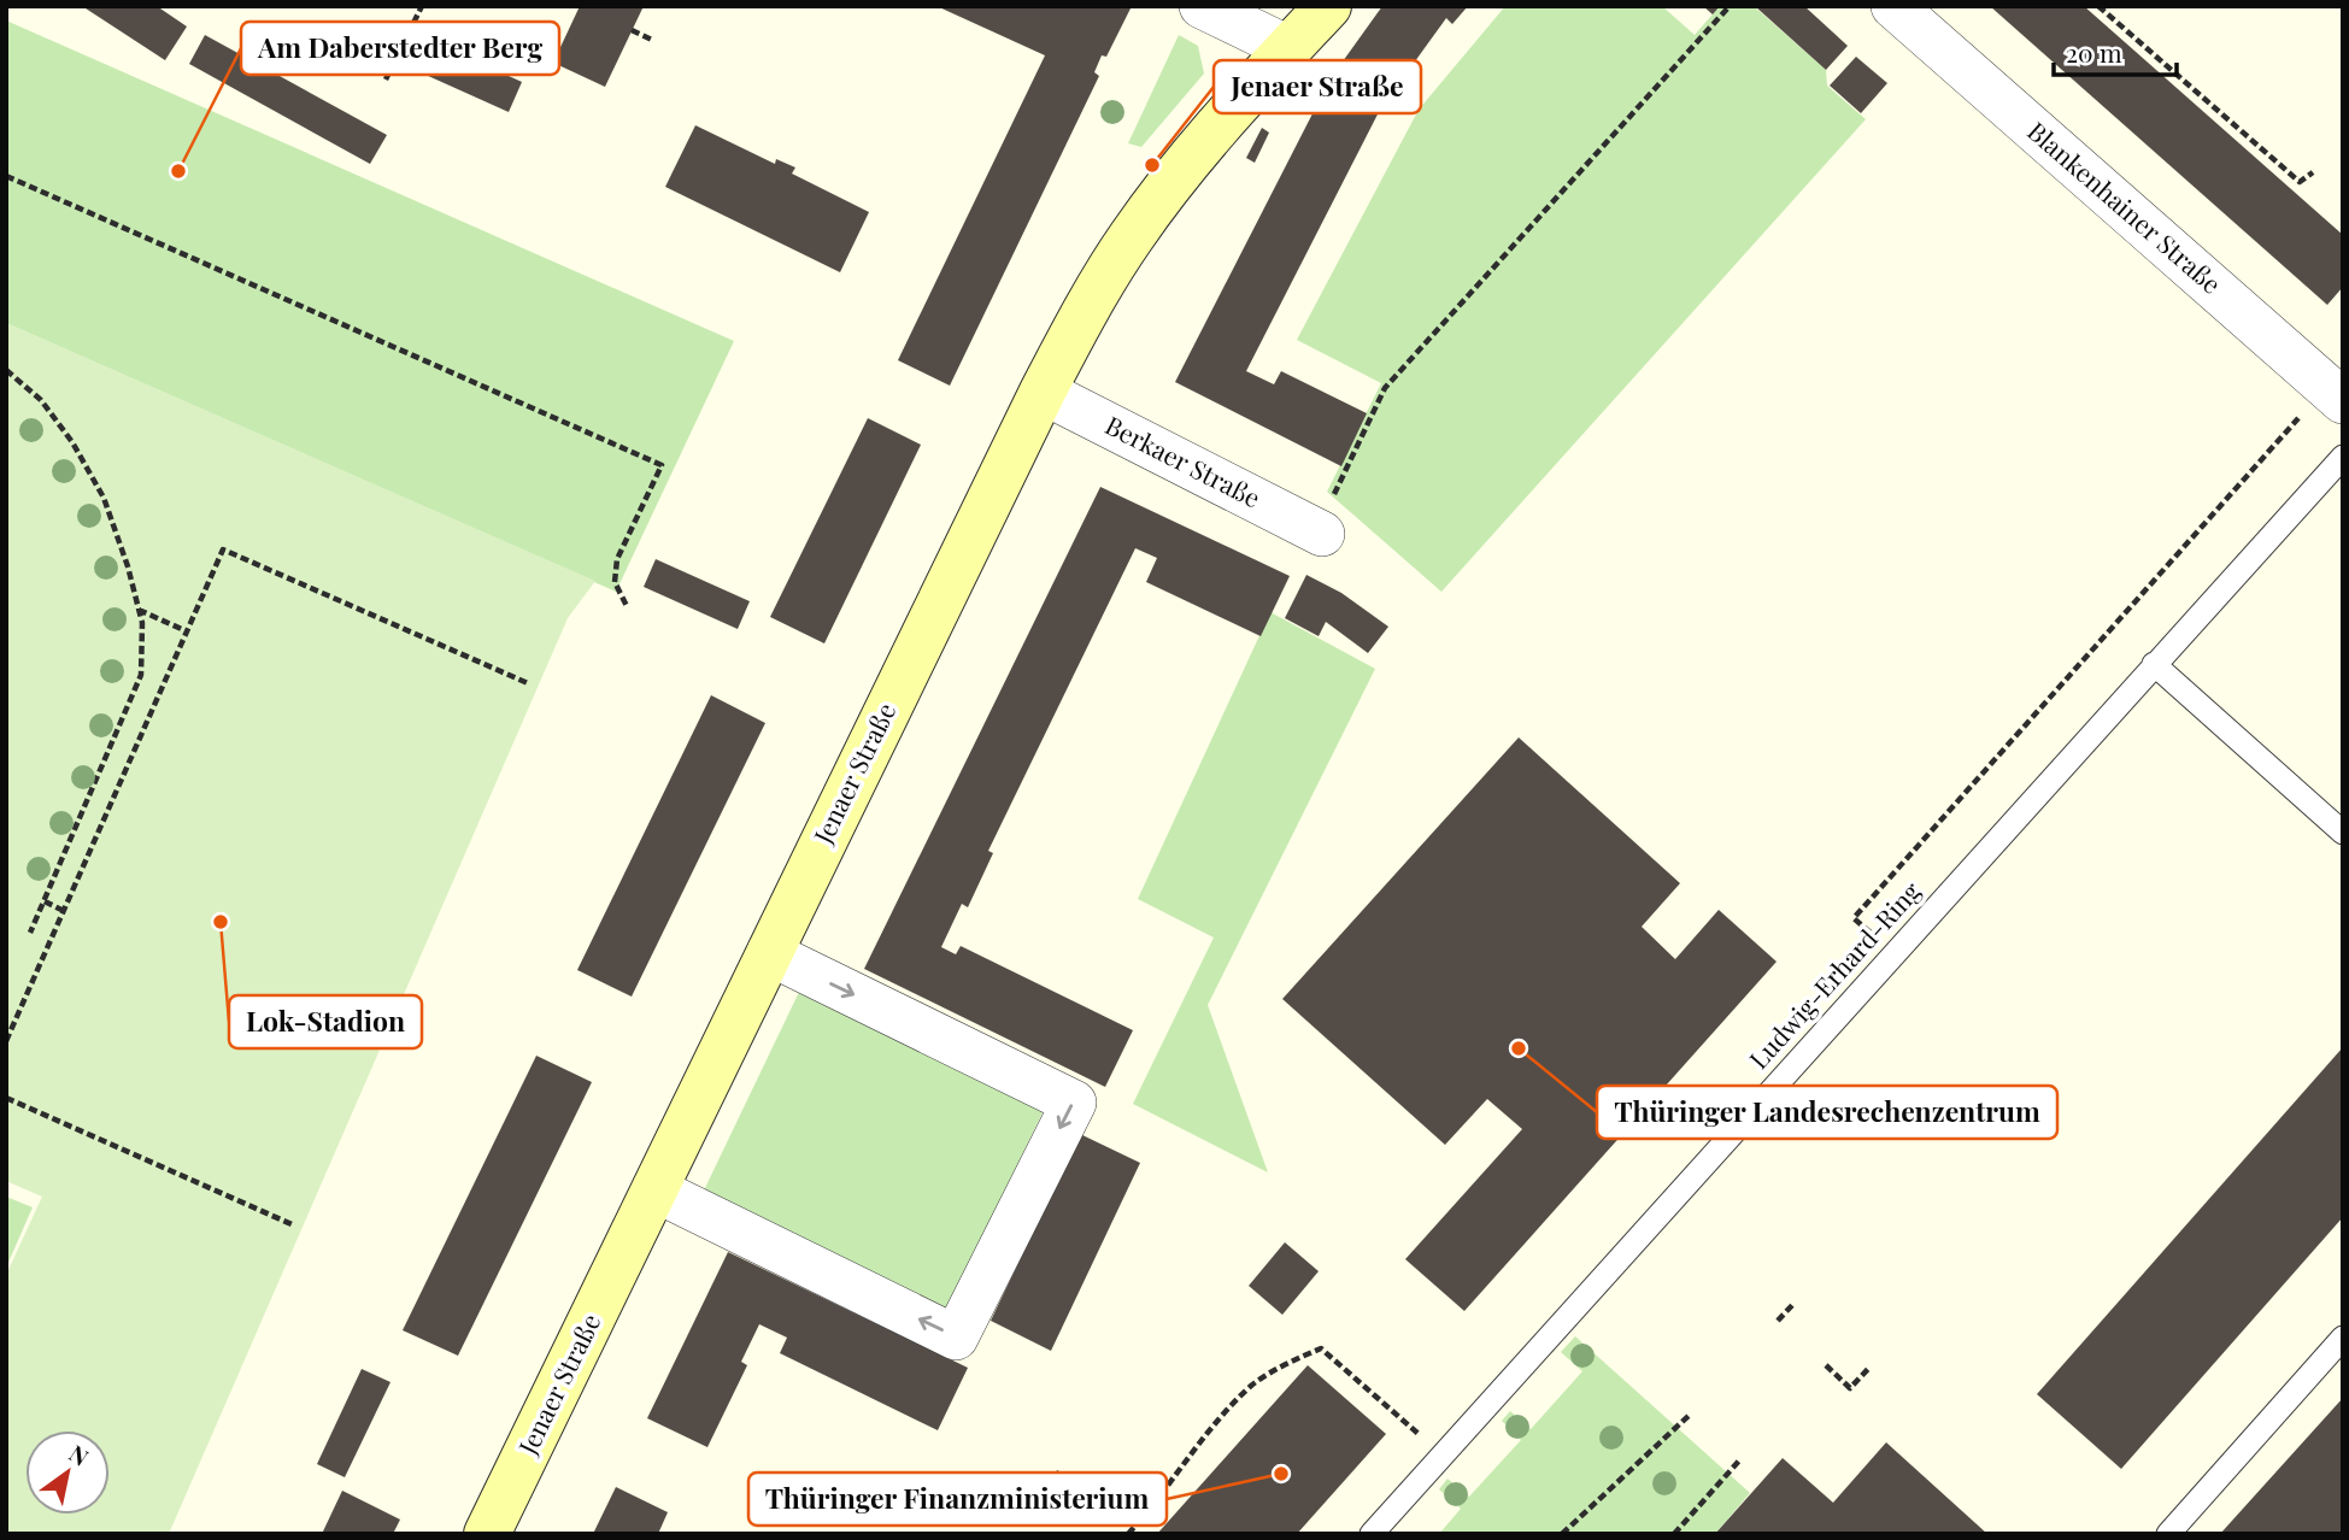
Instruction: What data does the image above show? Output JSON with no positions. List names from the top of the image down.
{
  "streets": {
    "street": ["Blankenhainer Straße", "Berkaer Straße", "Jenaer Straße"],
    "lane": ["Ludwig-Erhard-Ring"]
  },
  "crossings": [
    ["Berkaer Straße", "Jenaer Straße"]
  ],
  "places": [
    "Jenaer Straße",
    "Am Daberstedter Berg",
    "Lok-Stadion",
    "Thüringer Landesrechenzentrum",
    "Thüringer Finanzministerium"
  ],
  "scale_bar": "20 m",
  "north": "top right"
}
